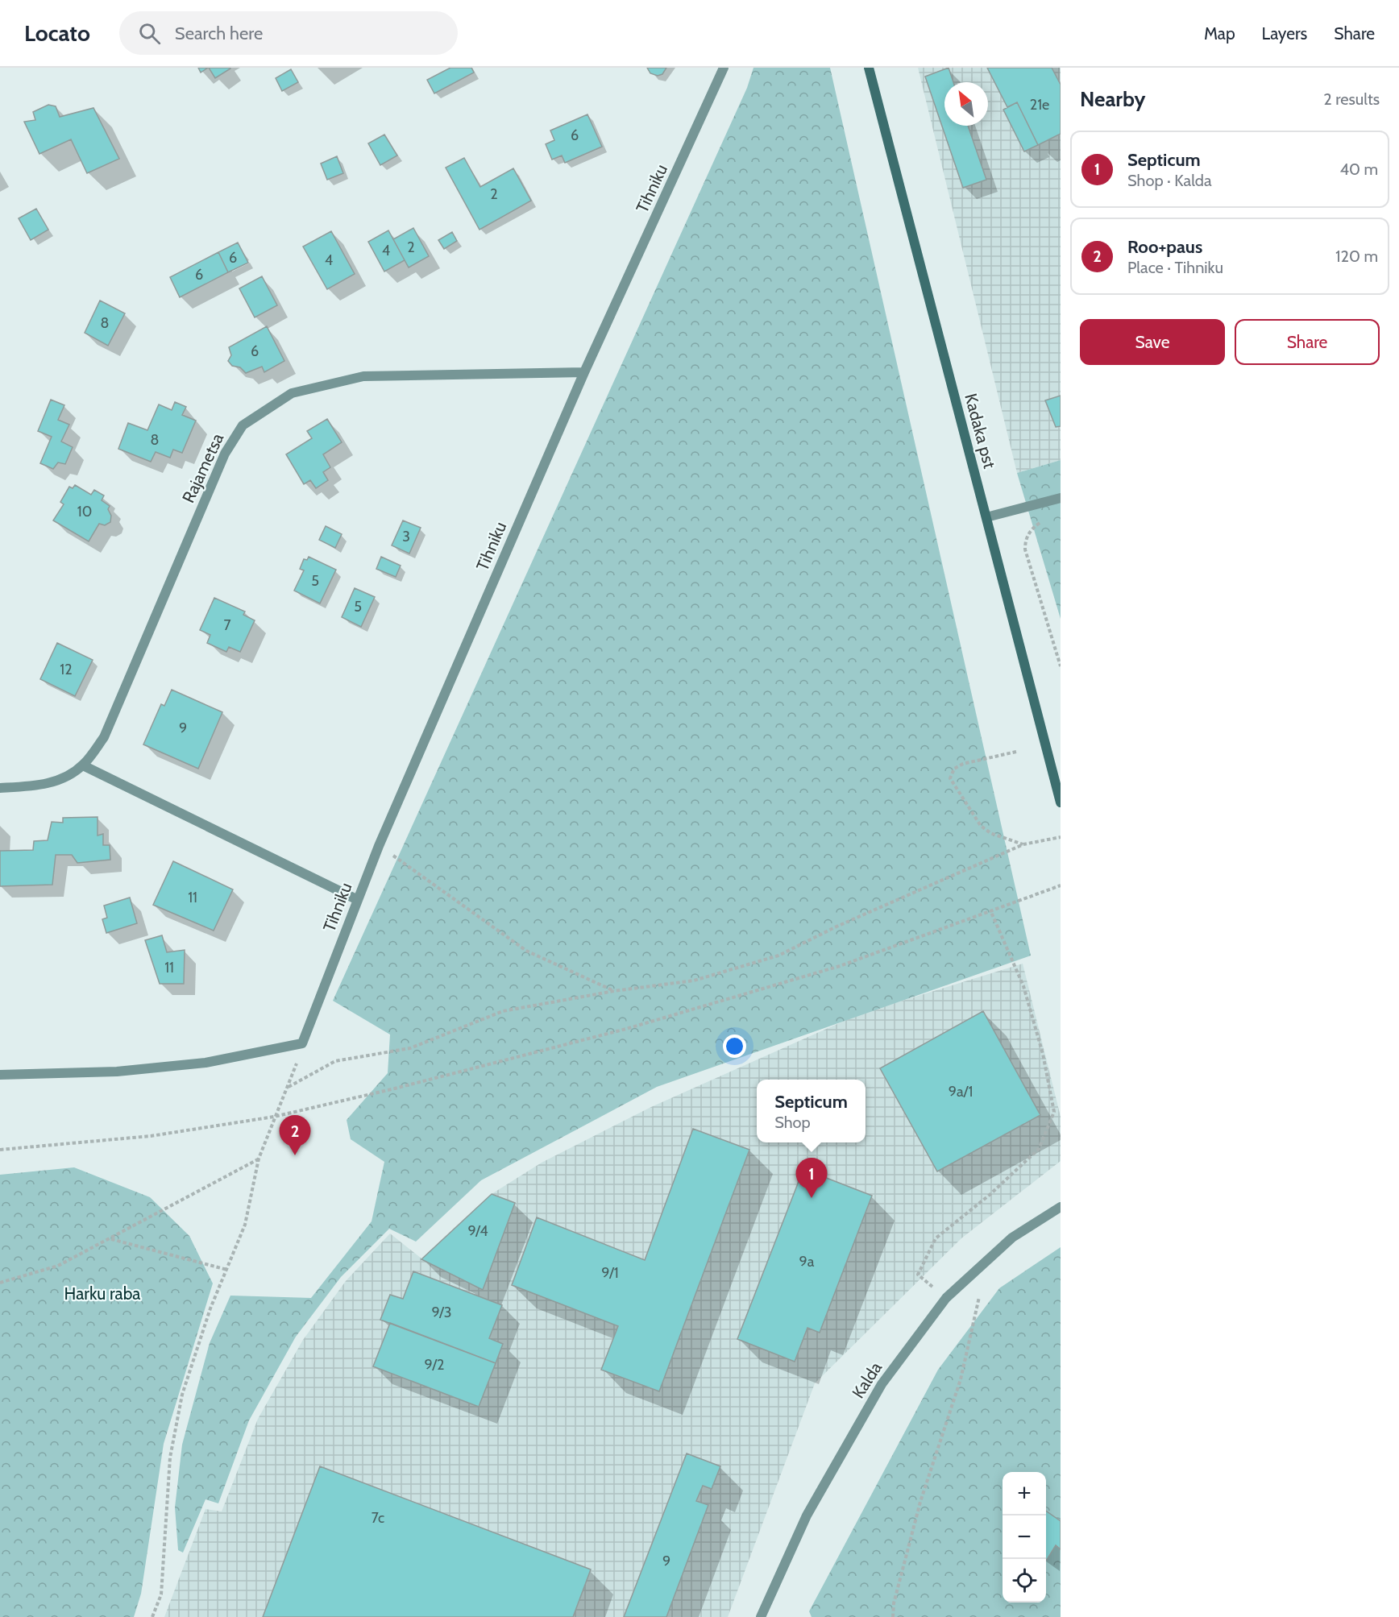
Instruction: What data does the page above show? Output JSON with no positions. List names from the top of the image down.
{
  "streets": {
    "main road": ["Kadaka pst"],
    "street": ["Tihniku", "Rajametsa", "Kalda"]
  },
  "crossings": [
    ["Tihniku", "Rajametsa"]
  ],
  "parks": ["Harku raba"],
  "house_numbers": [
    "21e",
    "6",
    "2",
    "2",
    "4",
    "6",
    "4",
    "6",
    "8",
    "6",
    "8",
    "10",
    "3",
    "5",
    "5",
    "7",
    "12",
    "9",
    "11",
    "11",
    "9a/1",
    "9/4",
    "9a",
    "9/1",
    "9/3",
    "9/2",
    "7c",
    "9"
  ],
  "north": "top left",
  "page": {
    "header": "Locato",
    "search": "Search here",
    "nav": ["Map", "Layers", "Share"],
    "heading": ["Nearby", "2 results"],
    "list": [
      {
        "mark": "1",
        "name": "Septicum",
        "note": "Shop · Kalda",
        "value": "40 m"
      },
      {
        "mark": "2",
        "name": "Roo+paus",
        "note": "Place · Tihniku",
        "value": "120 m"
      }
    ],
    "buttons": ["Save", "Share"],
    "popup": ["Septicum", "Shop"],
    "pins": ["2", "1"],
    "map_buttons": ["+", "−"]
  }
}
